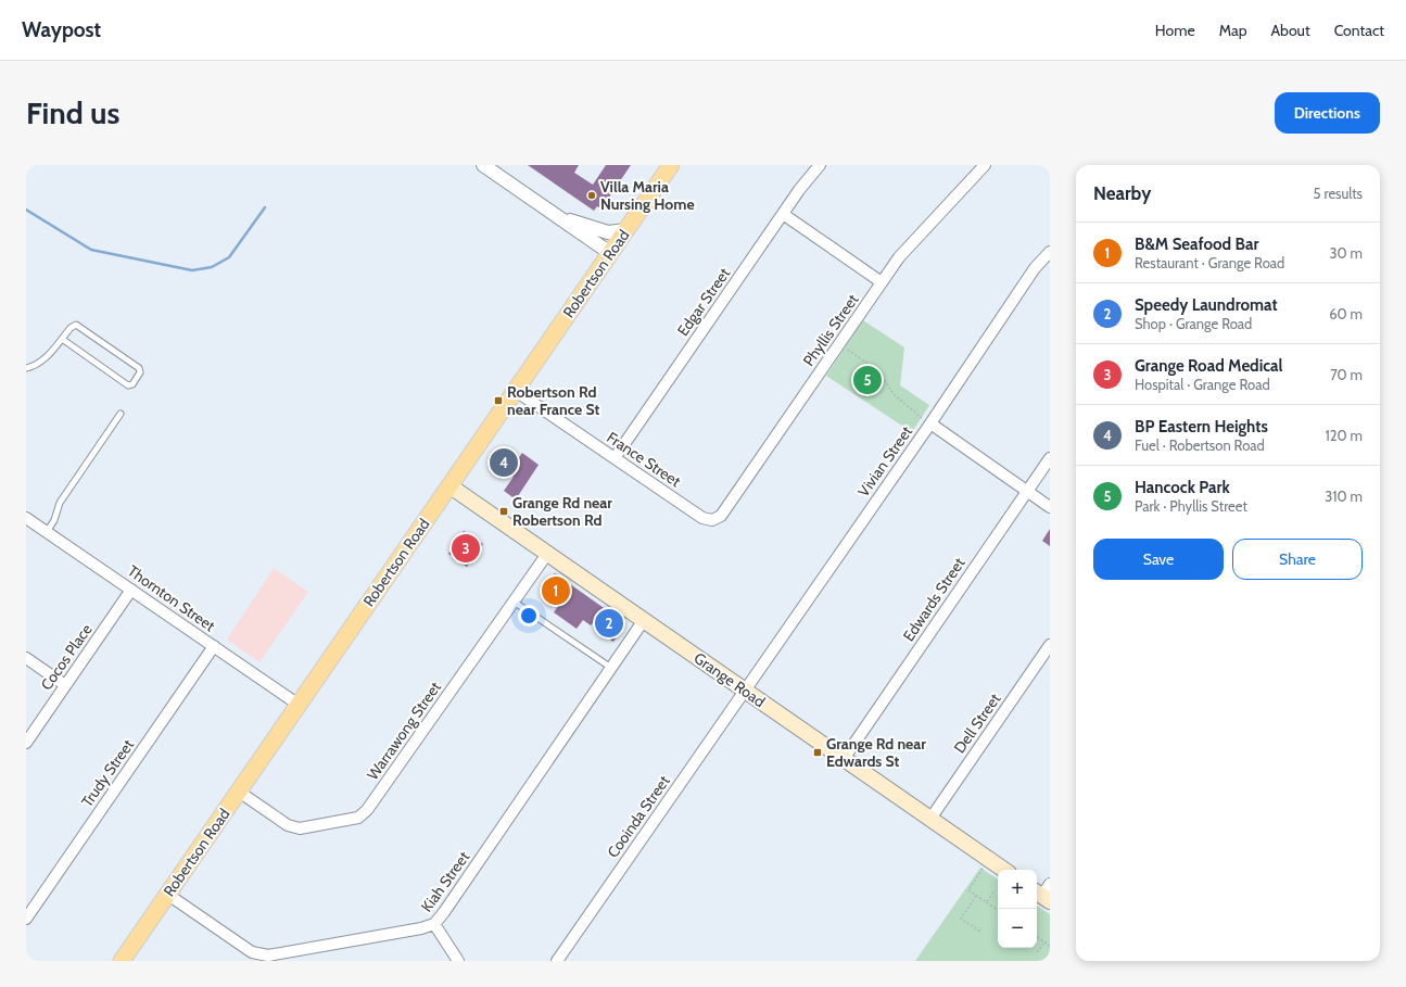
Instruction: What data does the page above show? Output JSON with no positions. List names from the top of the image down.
{
  "streets": {
    "main road": ["Robertson Road", "Grange Road"],
    "street": [
      "Edgar Street",
      "Phyllis Street",
      "France Street",
      "Vivian Street",
      "Thornton Street",
      "Edwards Street",
      "Cocos Place",
      "Dell Street",
      "Warrawong Street",
      "Trudy Street",
      "Cooinda Street",
      "Kiah Street"
    ]
  },
  "crossings": [
    ["Robertson Road", "France Street"],
    ["Robertson Road", "Thornton Street"],
    ["Robertson Road", "Grange Road"],
    ["Robertson Road", "Warrawong Street"],
    ["Robertson Road", "Kiah Street"],
    ["Edgar Street", "France Street"],
    ["Phyllis Street", "France Street"],
    ["Vivian Street", "Grange Road"],
    ["Vivian Street", "Cooinda Street"],
    ["Thornton Street", "Cocos Place"],
    ["Thornton Street", "Trudy Street"],
    ["Edwards Street", "Grange Road"],
    ["Grange Road", "Dell Street"],
    ["Grange Road", "Warrawong Street"],
    ["Grange Road", "Cooinda Street"],
    ["Grange Road", "Kiah Street"]
  ],
  "places": {
    "other": ["Villa Maria Nursing Home"],
    "transit": ["Robertson Rd near France St", "Grange Rd near Robertson Rd", "Grange Rd near Edwards St"]
  },
  "page": {
    "header": "Waypost",
    "nav": [
      "Home",
      "Map",
      "About",
      "Contact"
    ],
    "buttons": [
      "Directions",
      ["Save", "Share"]
    ],
    "title": "Find us",
    "heading": ["Nearby", "5 results"],
    "list": [
      {
        "mark": "1",
        "name": "B&M Seafood Bar",
        "note": "Restaurant · Grange Road",
        "value": "30 m"
      },
      {
        "mark": "2",
        "name": "Speedy Laundromat",
        "note": "Shop · Grange Road",
        "value": "60 m"
      },
      {
        "mark": "3",
        "name": "Grange Road Medical",
        "note": "Hospital · Grange Road",
        "value": "70 m"
      },
      {
        "mark": "4",
        "name": "BP Eastern Heights",
        "note": "Fuel · Robertson Road",
        "value": "120 m"
      },
      {
        "mark": "5",
        "name": "Hancock Park",
        "note": "Park · Phyllis Street",
        "value": "310 m"
      }
    ],
    "pins": [
      "5",
      "4",
      "3",
      "1",
      "2"
    ],
    "map_buttons": ["+", "−"]
  }
}
